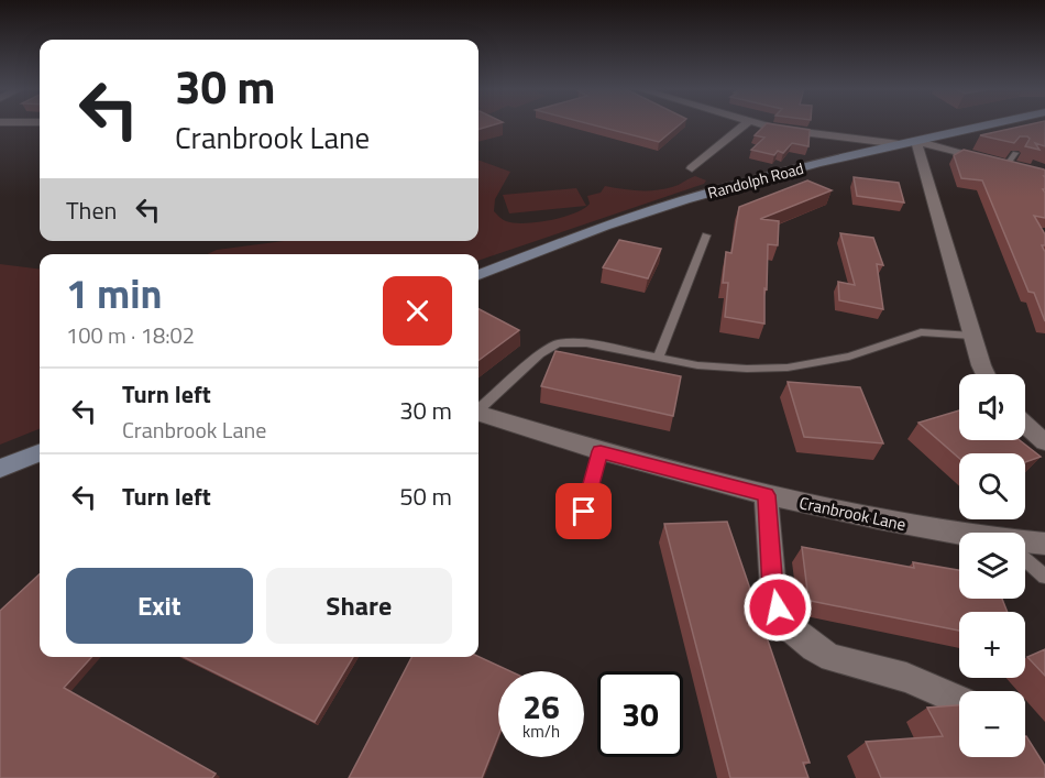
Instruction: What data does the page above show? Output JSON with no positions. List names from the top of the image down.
{
  "streets": {
    "main road": ["Randolph Road"],
    "street": ["Cranbrook Lane"]
  },
  "page": {
    "turn": ["30 m", "Cranbrook Lane"],
    "then": "Then",
    "heading": ["1 min", "100 m · 18:02"],
    "list": [
      {
        "name": "Turn left",
        "note": "Cranbrook Lane",
        "value": "30 m"
      },
      {
        "name": "Turn left",
        "value": "50 m"
      }
    ],
    "map_buttons": ["+", "−"],
    "buttons": ["Exit", "Share"],
    "speed": "26 km/h",
    "limit": "30"
  }
}
